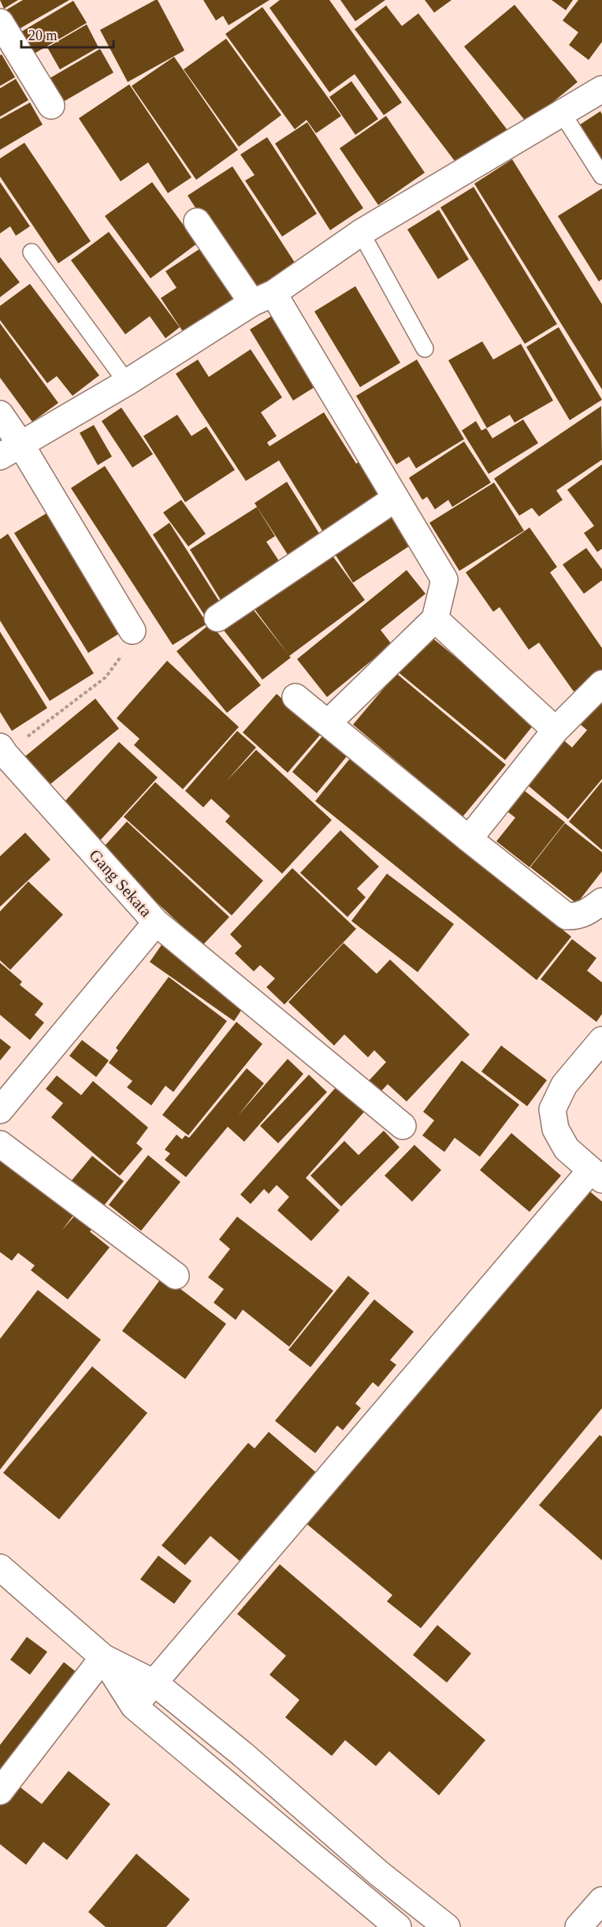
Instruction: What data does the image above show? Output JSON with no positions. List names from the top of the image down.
{
  "streets": {
    "street": ["Gang Sekata"]
  },
  "scale_bar": "20 m"
}
